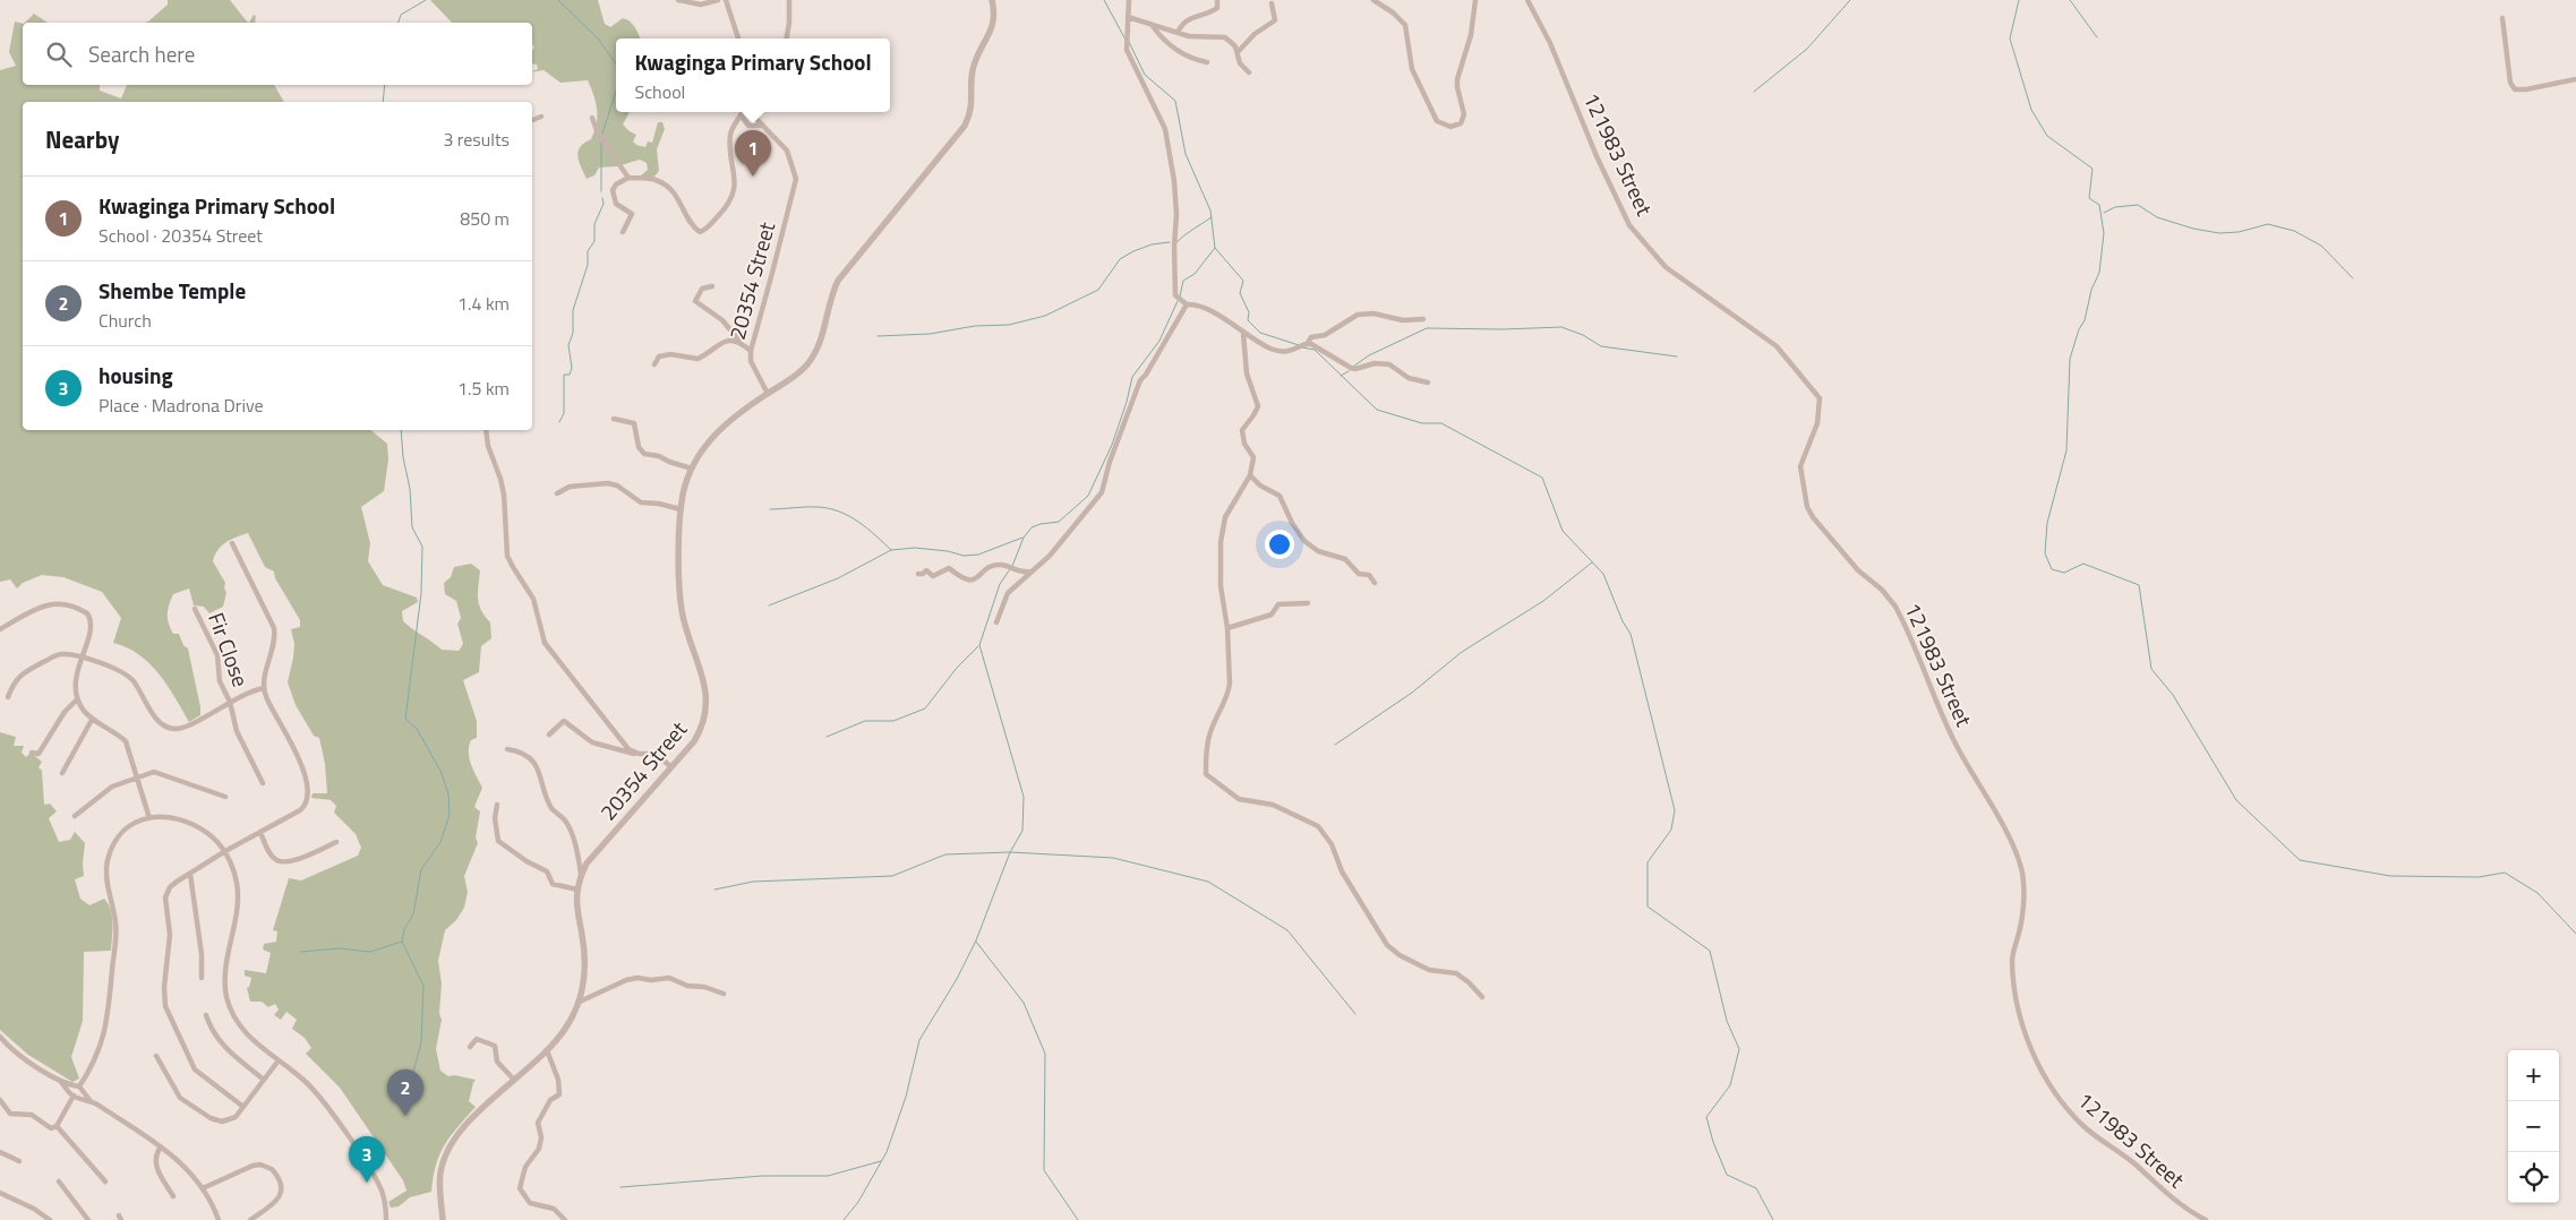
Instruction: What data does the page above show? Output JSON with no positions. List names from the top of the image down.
{
  "streets": {
    "street": ["121983 Street", "20354 Street", "Fir Close"]
  },
  "page": {
    "search": "Search here",
    "popup": ["Kwaginga Primary School", "School"],
    "heading": ["Nearby", "3 results"],
    "pins": ["1", "2", "3"],
    "list": [
      {
        "mark": "1",
        "name": "Kwaginga Primary School",
        "note": "School · 20354 Street",
        "value": "850 m"
      },
      {
        "mark": "2",
        "name": "Shembe Temple",
        "note": "Church",
        "value": "1.4 km"
      },
      {
        "mark": "3",
        "name": "housing",
        "note": "Place · Madrona Drive",
        "value": "1.5 km"
      }
    ],
    "map_buttons": ["+", "−"]
  }
}
